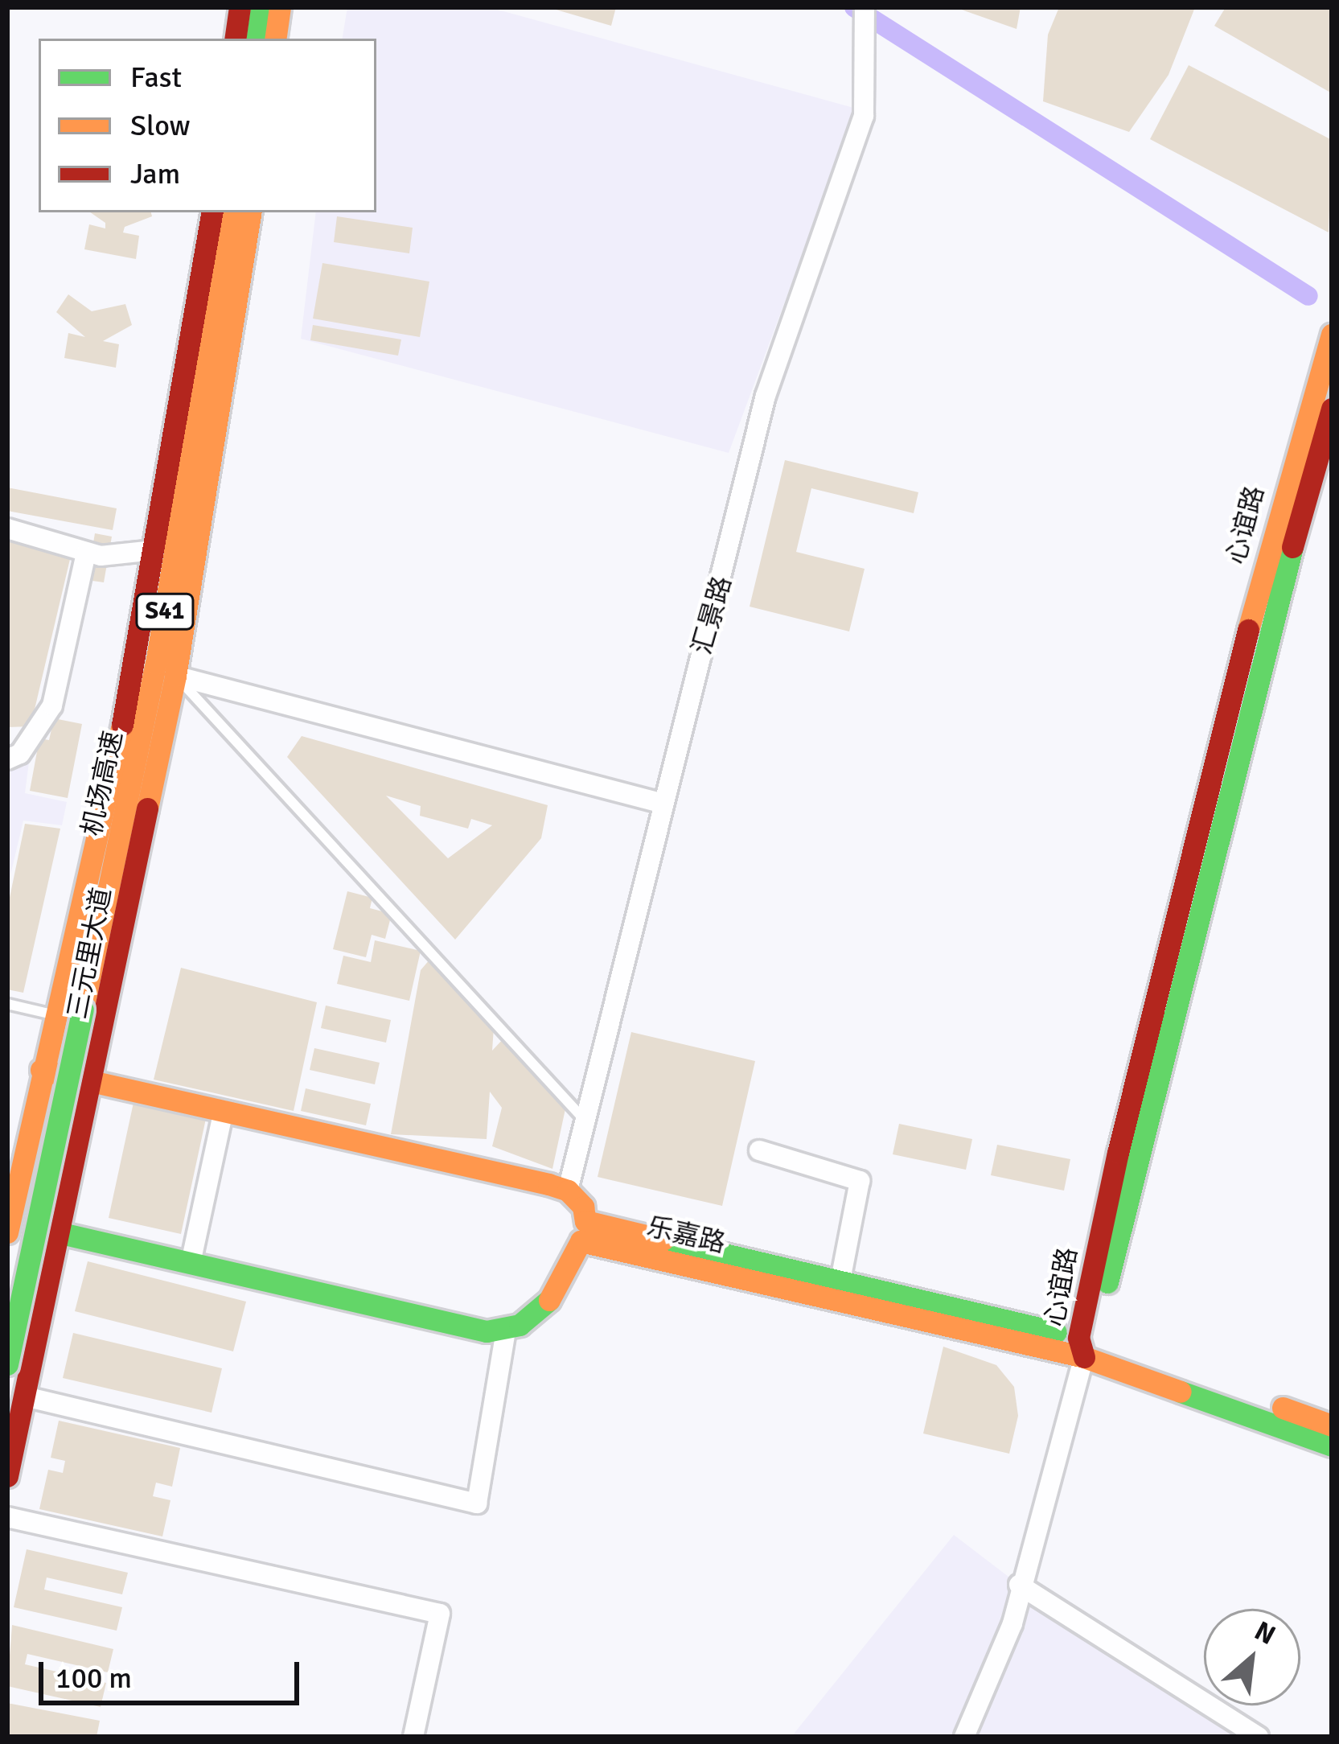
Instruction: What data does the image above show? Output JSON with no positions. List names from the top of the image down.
{
  "streets": {
    "main road": [
      "心谊路",
      "S41",
      "机场高速",
      "三元里大道",
      "乐嘉路"
    ],
    "street": ["汇景路"]
  },
  "crossings": [
    ["心谊路", "乐嘉路"]
  ],
  "legend": ["Fast", "Slow", "Jam"],
  "scale_bar": "100 m",
  "north": "top right"
}
